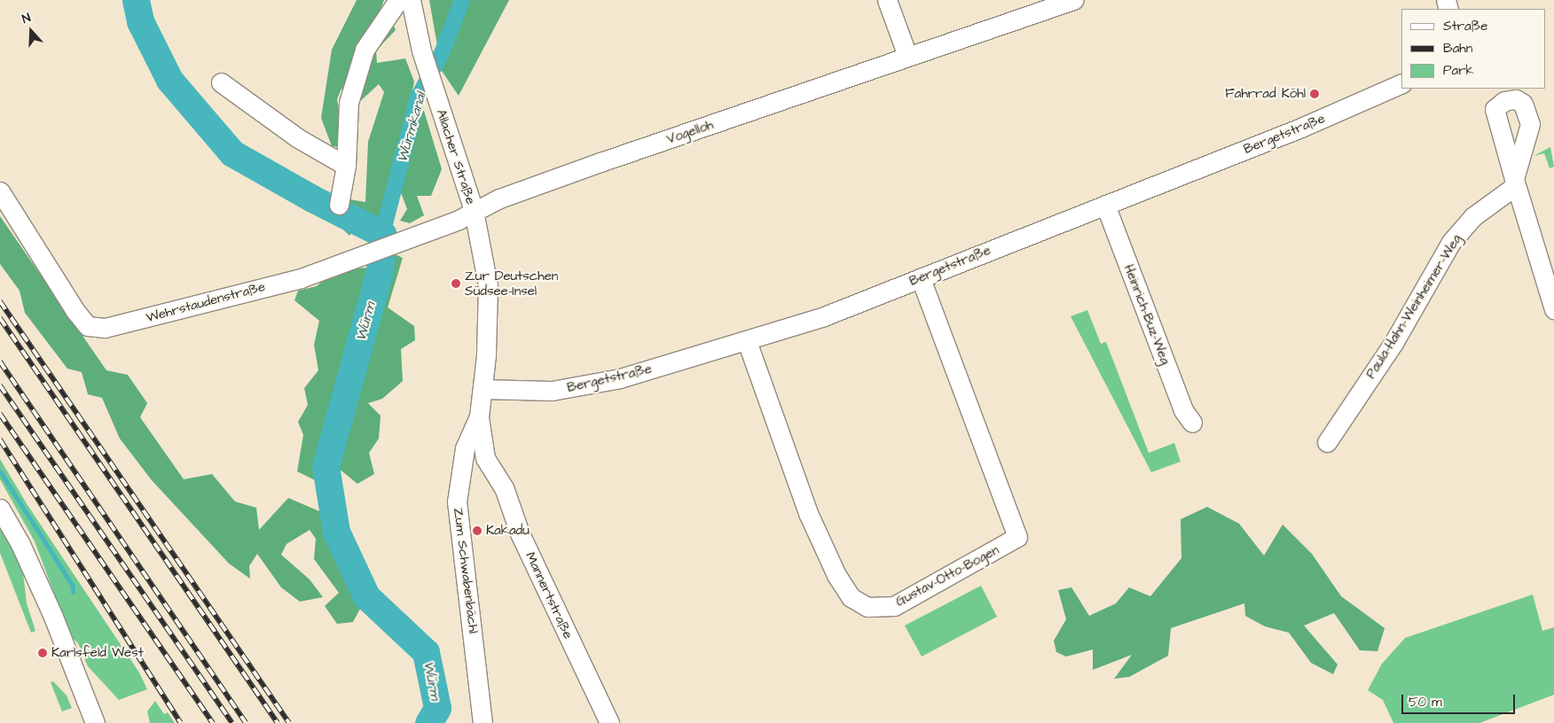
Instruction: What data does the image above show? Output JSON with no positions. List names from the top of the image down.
{
  "streets": {
    "street": [
      "Vogelloh",
      "Bergetstraße",
      "Allacher Straße",
      "Wehrstaudenstraße",
      "Paula-Hahn-Weinheimer-Weg",
      "Heinrich-Buz-Weg",
      "Zum Schwabenbächl",
      "Gustav-Otto-Bogen",
      "Mannertstraße"
    ]
  },
  "crossings": [
    ["Vogelloh", "Allacher Straße"],
    ["Vogelloh", "Wehrstaudenstraße"],
    ["Vogelloh", "Zum Schwabenbächl"],
    ["Bergetstraße", "Heinrich-Buz-Weg"],
    ["Bergetstraße", "Zum Schwabenbächl"],
    ["Bergetstraße", "Gustav-Otto-Bogen"],
    ["Allacher Straße", "Wehrstaudenstraße"],
    ["Allacher Straße", "Zum Schwabenbächl"],
    ["Wehrstaudenstraße", "Zum Schwabenbächl"],
    ["Zum Schwabenbächl", "Mannertstraße"]
  ],
  "water": ["Würmkanal", "Würm"],
  "places": [
    "Fahrrad Köhl",
    "Zur Deutschen Südsee-Insel",
    "Kakadu",
    "Karlsfeld West"
  ],
  "legend": ["Straße", "Bahn", "Park"],
  "scale_bar": "50 m",
  "north": "top"
}
